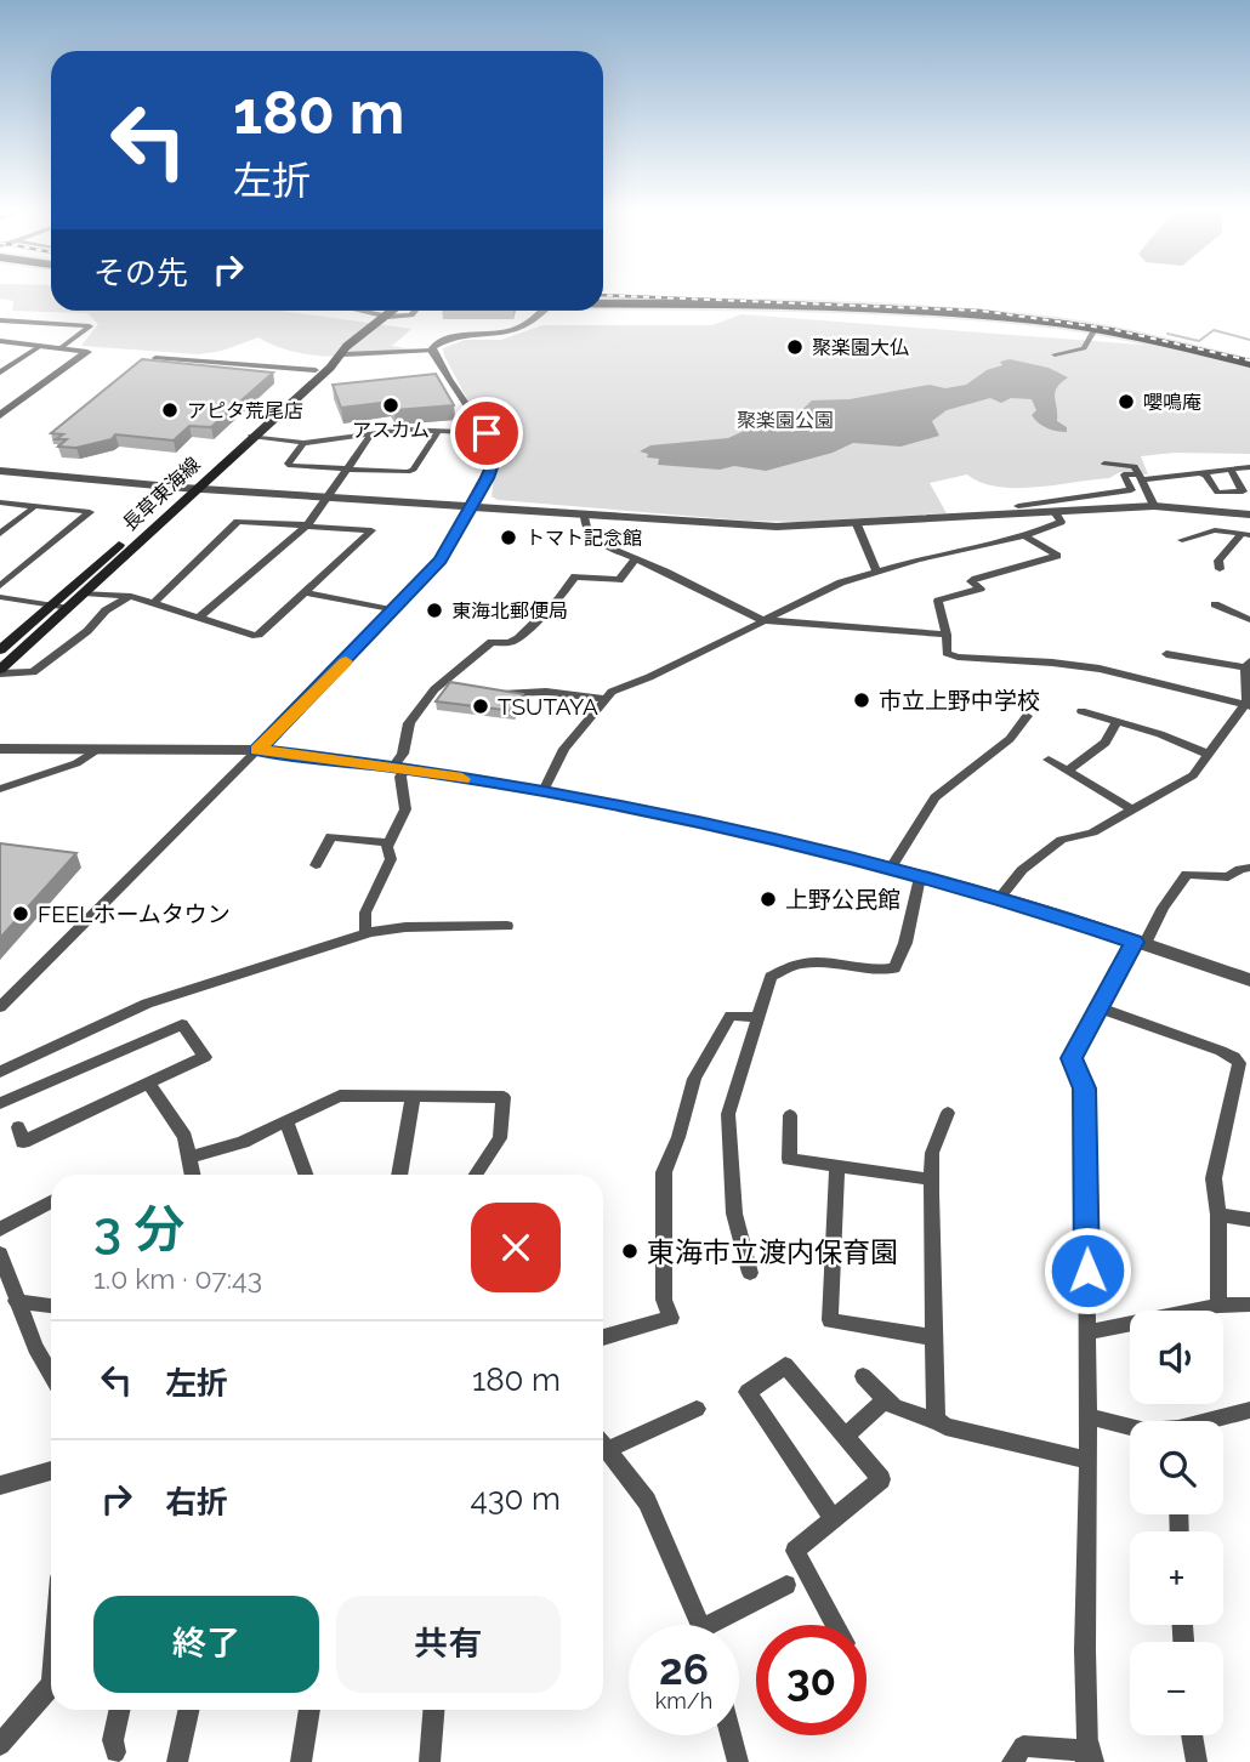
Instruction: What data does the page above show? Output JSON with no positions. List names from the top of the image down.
{
  "streets": {
    "main road": ["長草東海線"]
  },
  "parks": ["聚楽園公園"],
  "places": [
    "聚楽園大仏",
    "嚶鳴庵",
    "アスカム",
    "アピタ荒尾店",
    "トマト記念館",
    "東海北郵便局",
    "市立上野中学校",
    "TSUTAYA",
    "上野公民館",
    "FEELホームタウン",
    "東海市立渡内保育園"
  ],
  "page": {
    "turn": ["180 m", "左折"],
    "then": "その先",
    "heading": ["3 分", "1.0 km · 07:43"],
    "map_buttons": ["+", "−"],
    "list": [
      {
        "name": "左折",
        "value": "180 m"
      },
      {
        "name": "右折",
        "value": "430 m"
      }
    ],
    "buttons": ["終了", "共有"],
    "speed": "26 km/h",
    "limit": "30"
  }
}
